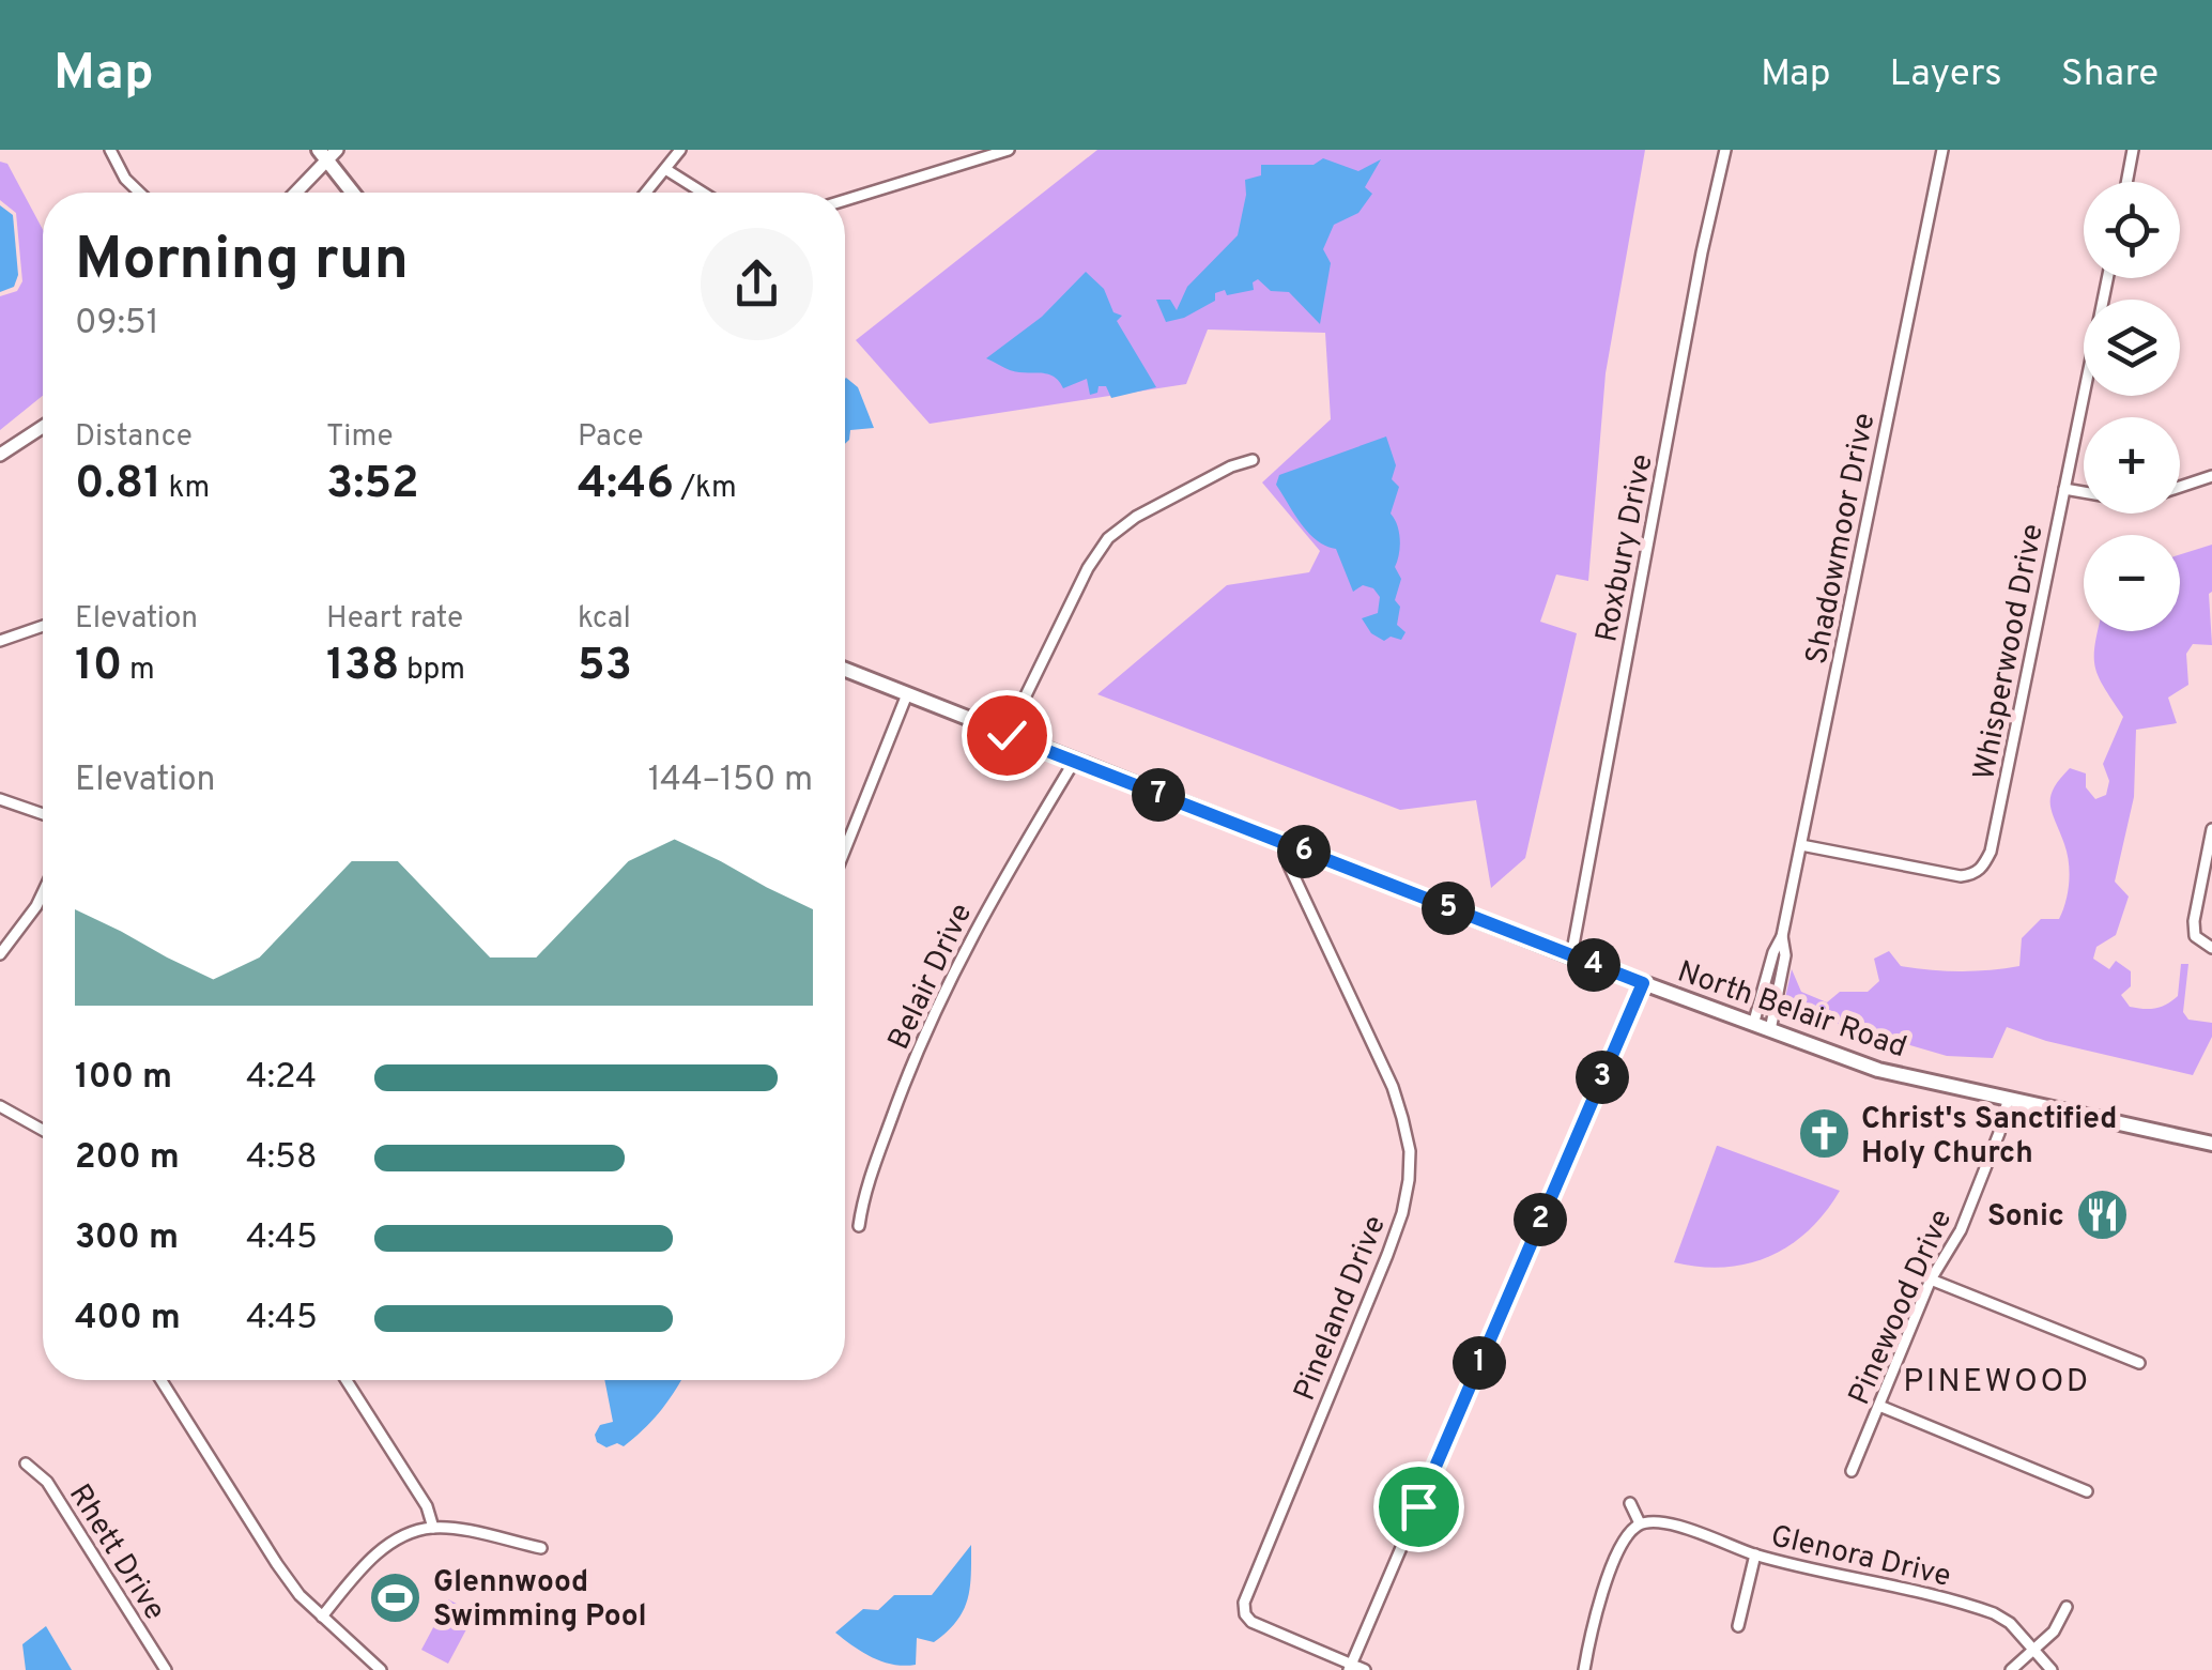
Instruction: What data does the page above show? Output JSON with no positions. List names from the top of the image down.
{
  "streets": {
    "main road": ["North Belair Road"],
    "street": [
      "Shadowmoor Drive",
      "Roxbury Drive",
      "Whisperwood Drive",
      "Belair Drive",
      "Pinewood Drive",
      "Pineland Drive",
      "Rhett Drive",
      "Glenora Drive"
    ]
  },
  "crossings": [
    ["Shadowmoor Drive", "Whisperwood Drive"],
    ["Shadowmoor Drive", "North Belair Road"],
    ["Roxbury Drive", "North Belair Road"],
    ["Belair Drive", "North Belair Road"],
    ["North Belair Road", "Pinewood Drive"],
    ["North Belair Road", "Pineland Drive"]
  ],
  "districts": ["PINEWOOD"],
  "places": {
    "church": ["Christ's Sanctified Holy Church"],
    "restaurant": ["Sonic"],
    "sports": ["Glennwood Swimming Pool"]
  },
  "page": {
    "header": "Map",
    "nav": ["Map", "Layers", "Share"],
    "map_buttons": ["+", "−"],
    "heading": ["Morning run", "09:51"],
    "stats": [
      ["Distance", "0.81 km"],
      ["Time", "3:52"],
      ["Pace", "4:46 /km"],
      ["Elevation", "10 m"],
      ["Heart rate", "138 bpm"],
      ["kcal", "53"]
    ],
    "chart": ["Elevation", "144–150 m"],
    "pins": [
      "7",
      "6",
      "5",
      "4",
      "3",
      "2",
      "1"
    ],
    "list": [
      {
        "name": "100 m",
        "note": "4:24"
      },
      {
        "name": "200 m",
        "note": "4:58"
      },
      {
        "name": "300 m",
        "note": "4:45"
      },
      {
        "name": "400 m",
        "note": "4:45"
      }
    ]
  }
}
